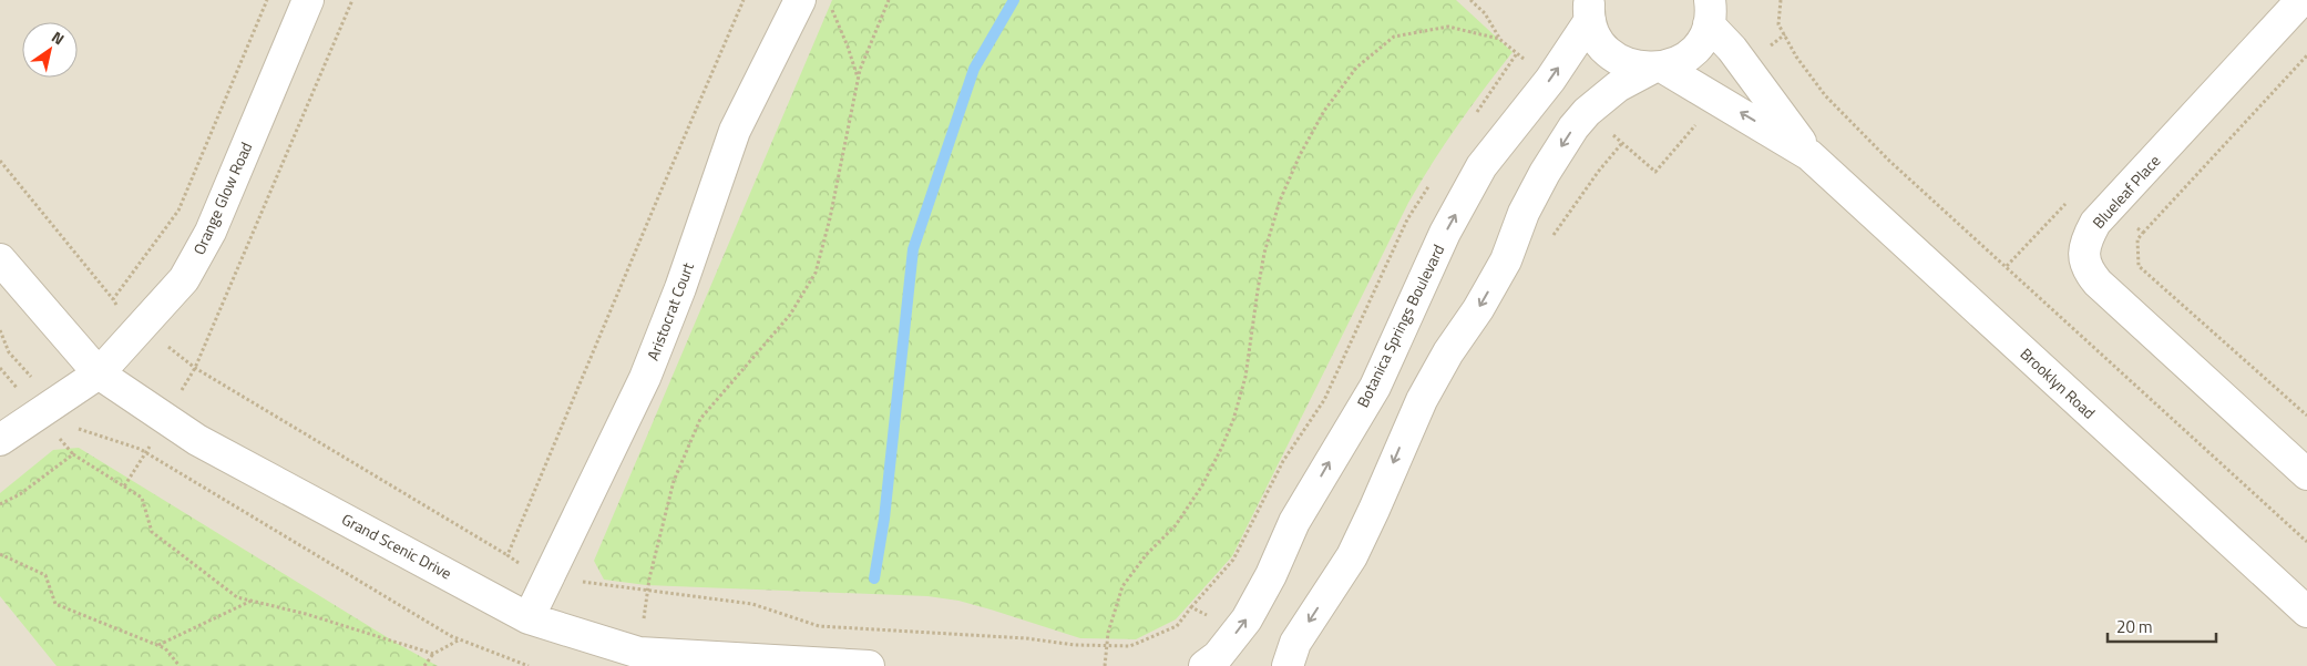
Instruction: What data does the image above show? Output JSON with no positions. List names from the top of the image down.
{
  "streets": {
    "street": [
      "Blueleaf Place",
      "Orange Glow Road",
      "Aristocrat Court",
      "Botanica Springs Boulevard",
      "Brooklyn Road",
      "Grand Scenic Drive"
    ]
  },
  "crossings": [
    ["Orange Glow Road", "Grand Scenic Drive"],
    ["Aristocrat Court", "Grand Scenic Drive"],
    ["Botanica Springs Boulevard", "Brooklyn Road"]
  ],
  "scale_bar": "20 m",
  "north": "top right"
}
